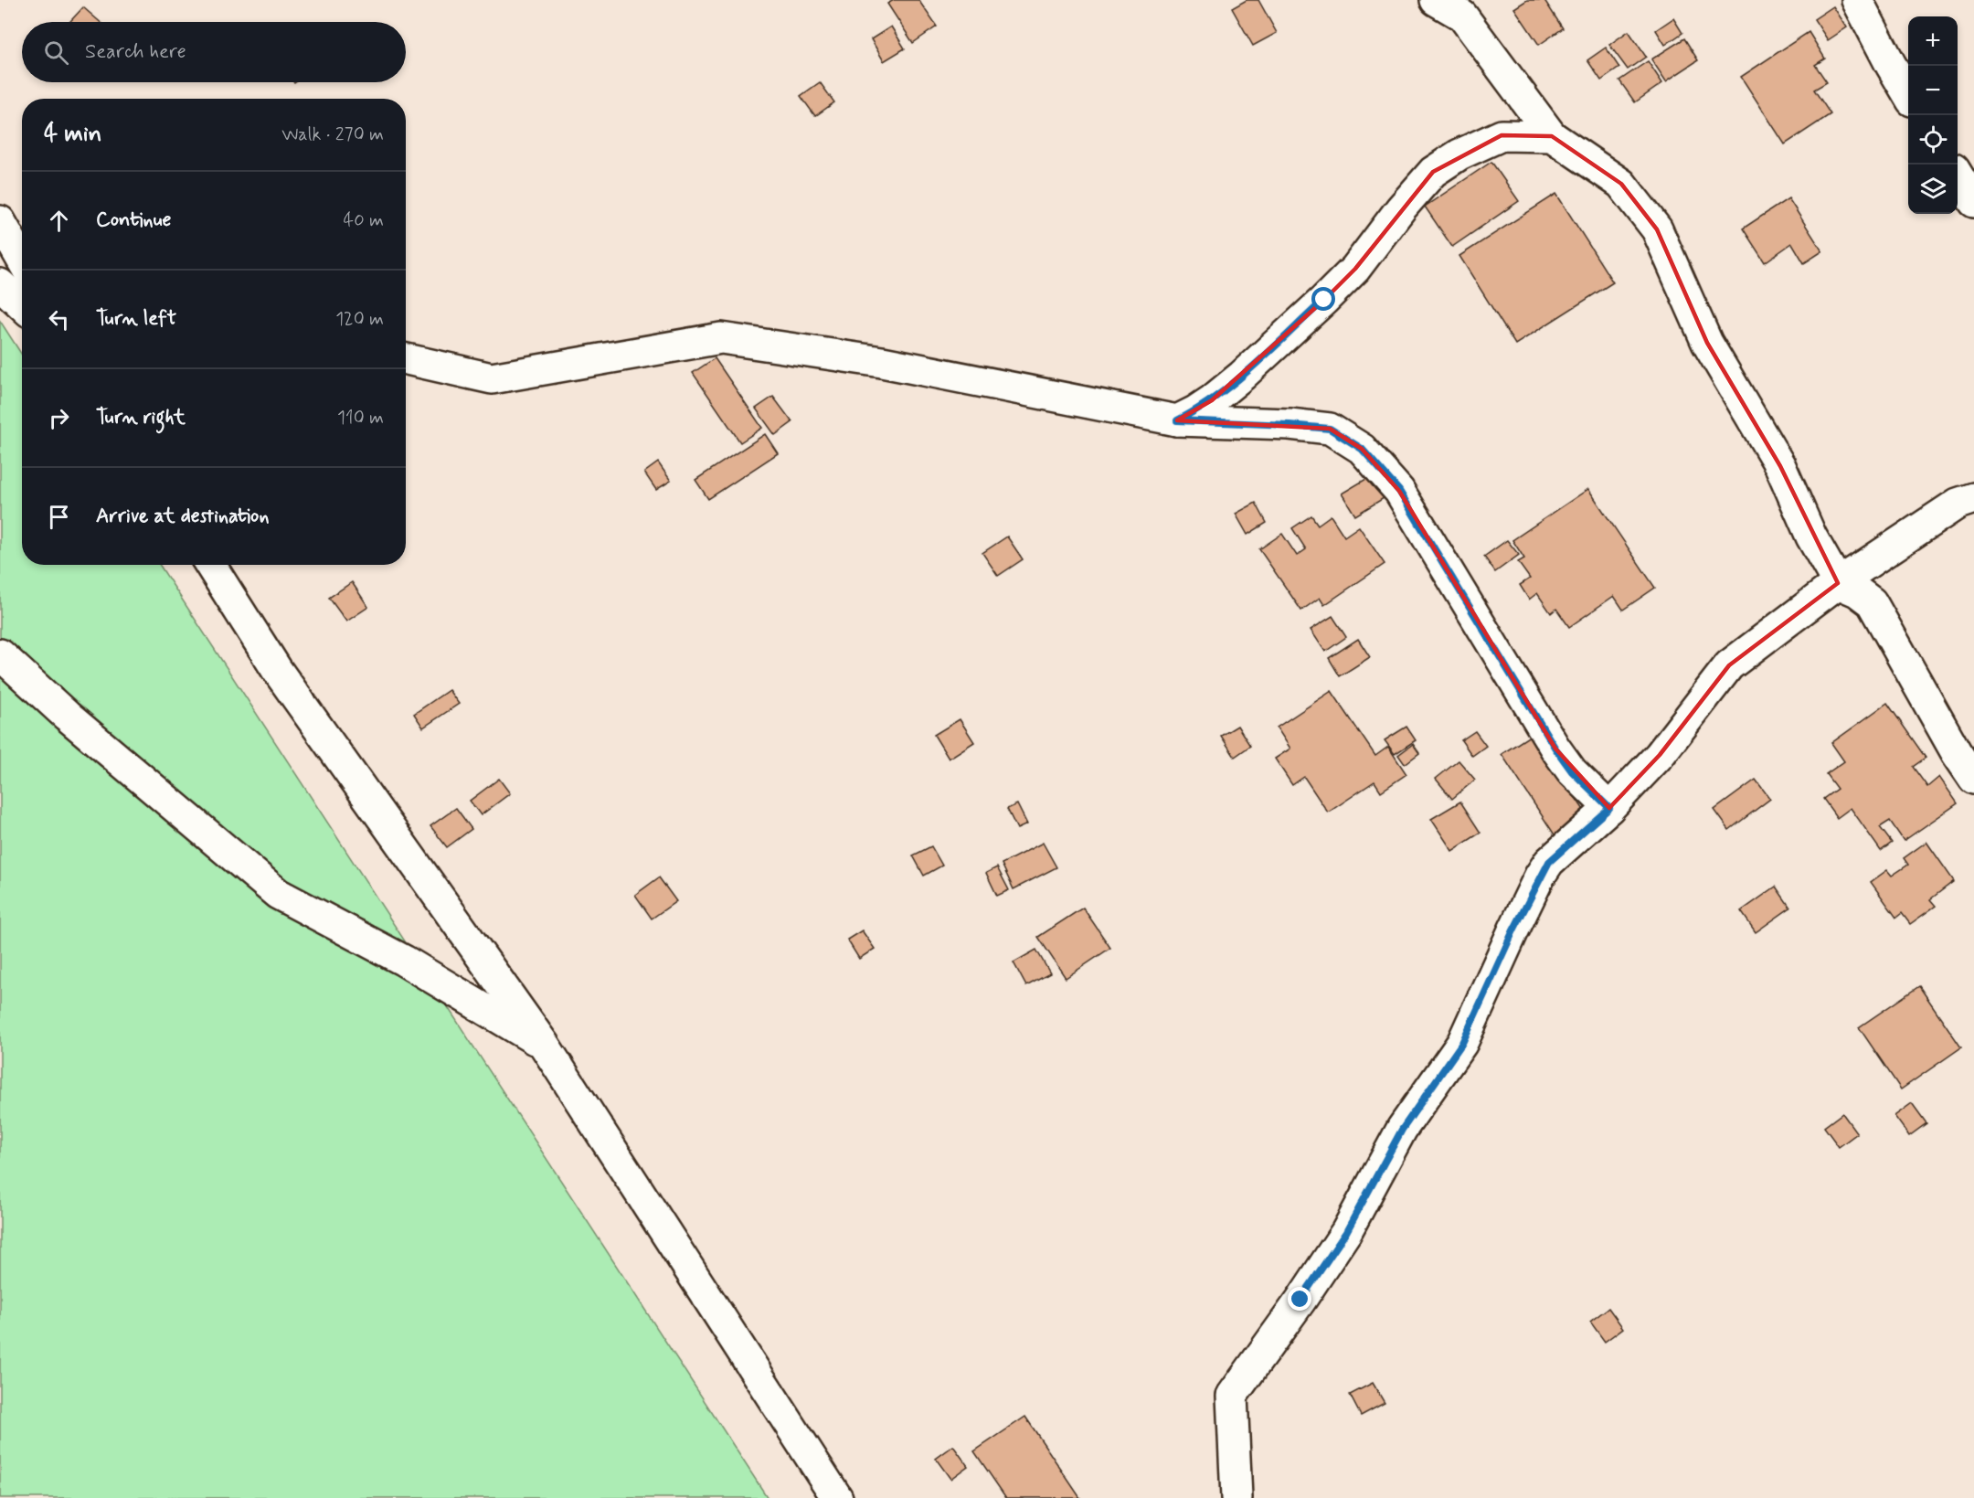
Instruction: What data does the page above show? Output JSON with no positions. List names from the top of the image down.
{
  "page": {
    "map_buttons": ["+", "−"],
    "search": "Search here",
    "heading": ["4 min", "Walk · 270 m"],
    "list": [
      ["Continue", "40 m"],
      ["Turn left", "120 m"],
      ["Turn right", "110 m"],
      "Arrive at destination"
    ]
  }
}
